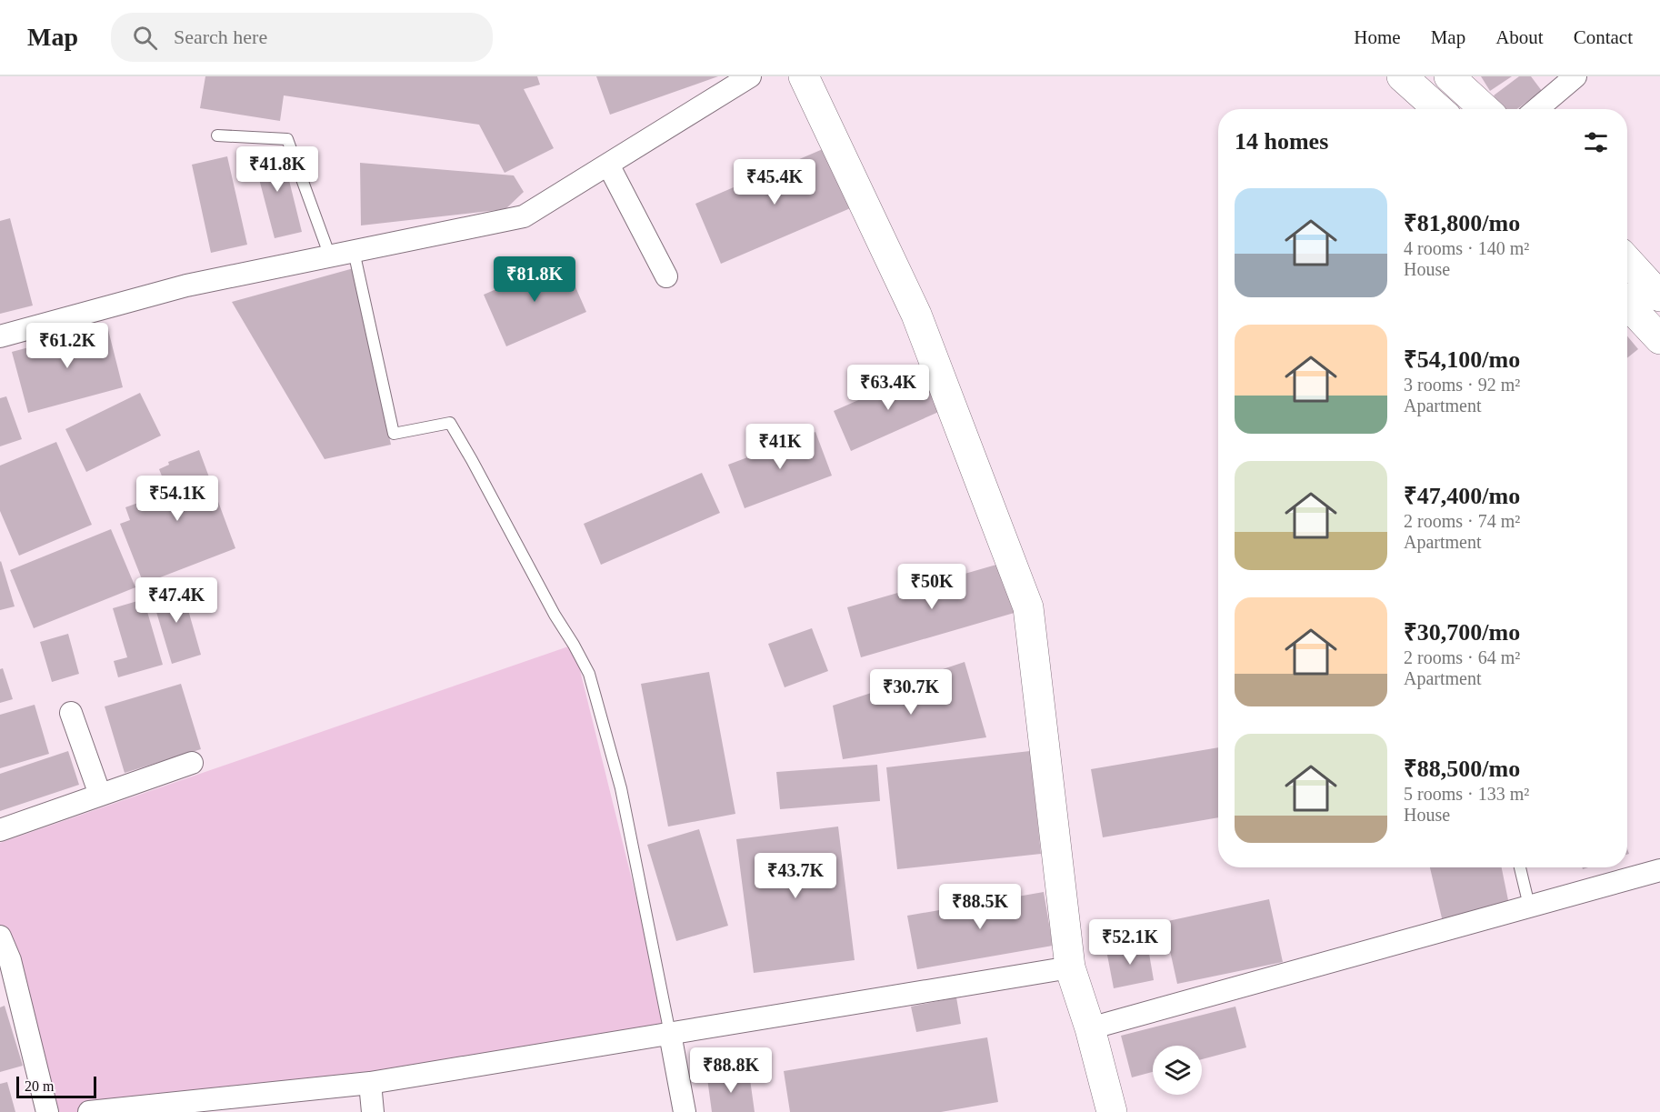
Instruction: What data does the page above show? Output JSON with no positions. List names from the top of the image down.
{
  "scale_bar": "20 m",
  "page": {
    "header": "Map",
    "search": "Search here",
    "nav": [
      "Home",
      "Map",
      "About",
      "Contact"
    ],
    "heading": "14 homes",
    "price": [
      "₹41.8K",
      "₹45.4K",
      "₹81.8K",
      "₹61.2K",
      "₹63.4K",
      "₹41K",
      "₹54.1K",
      "₹50K",
      "₹47.4K",
      "₹30.7K",
      "₹43.7K",
      "₹88.5K",
      "₹52.1K",
      "₹88.8K"
    ],
    "list": [
      {
        "name": "₹81,800/mo",
        "note": "4 rooms · 140 m² · House"
      },
      {
        "name": "₹54,100/mo",
        "note": "3 rooms · 92 m² · Apartment"
      },
      {
        "name": "₹47,400/mo",
        "note": "2 rooms · 74 m² · Apartment"
      },
      {
        "name": "₹30,700/mo",
        "note": "2 rooms · 64 m² · Apartment"
      },
      {
        "name": "₹88,500/mo",
        "note": "5 rooms · 133 m² · House"
      }
    ],
    "scale": "20 m"
  }
}
